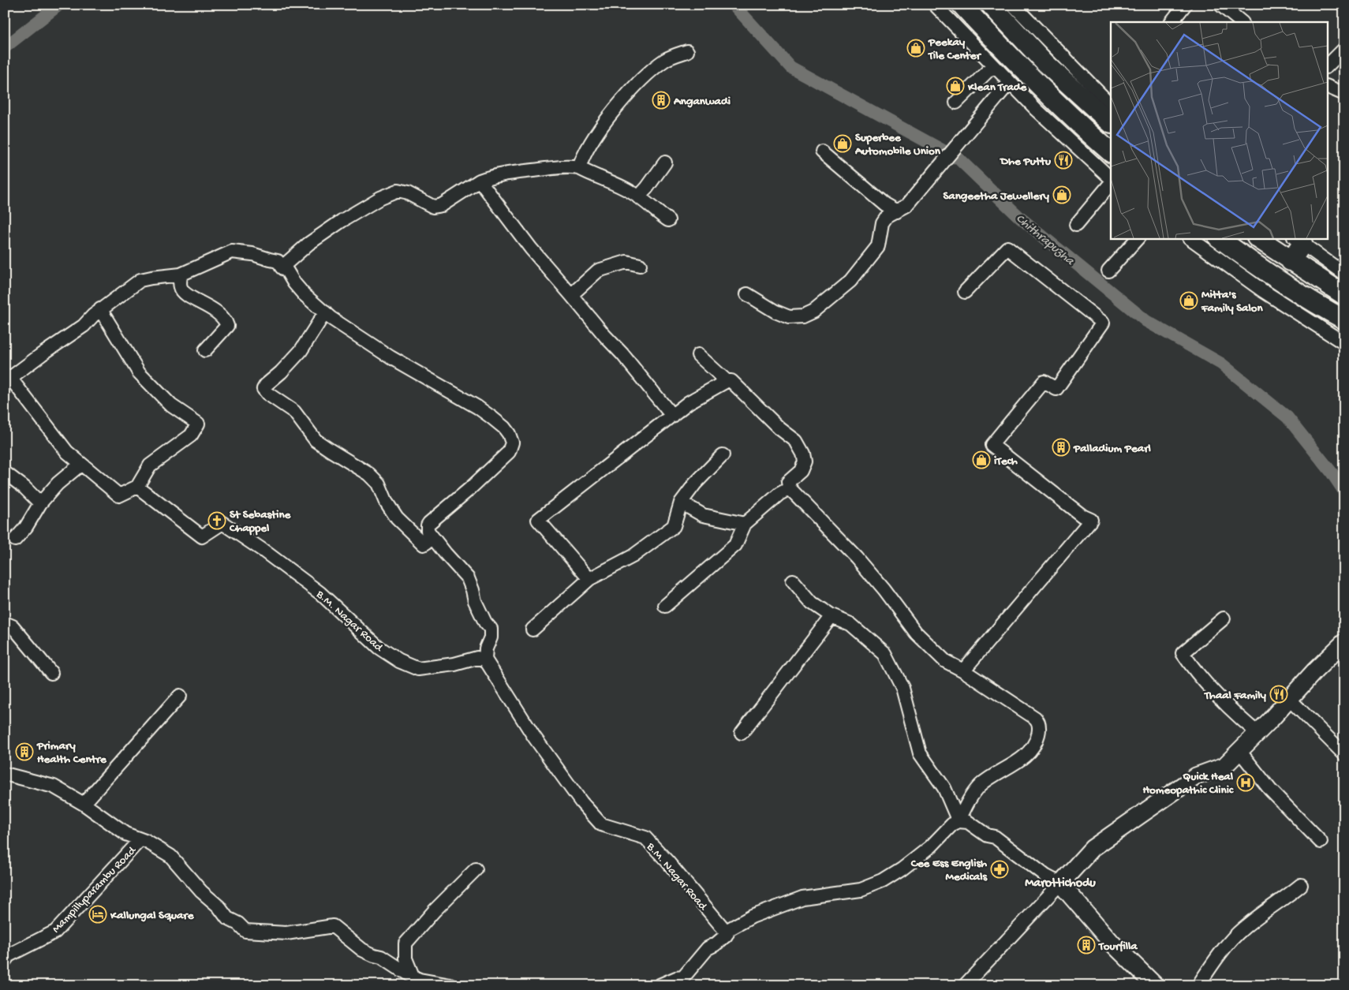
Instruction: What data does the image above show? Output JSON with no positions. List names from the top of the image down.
{
  "streets": {
    "street": ["B.M. Nagar Road", "Mampillyparambu Road"]
  },
  "districts": ["Marottichodu"],
  "water": ["Chithrapuzha"],
  "places": {
    "shop": [
      "Peekay Tile Center",
      "Klean Trade",
      "Superbee Automobile Union",
      "Sangeetha Jewellery",
      "Mitta's Family Salon",
      "iTech"
    ],
    "building": [
      "Anganwadi",
      "Palladium Pearl",
      "Primary Health Centre",
      "Tourfilla"
    ],
    "restaurant": ["Dhe Puttu", "Thaal Family"],
    "church": ["St Sebastine Chappel"],
    "hospital": ["Quick Heal Homeopathic Clinic"],
    "pharmacy": ["Cee Ess English Medicals"],
    "hotel": ["Kallungal Square"]
  }
}
